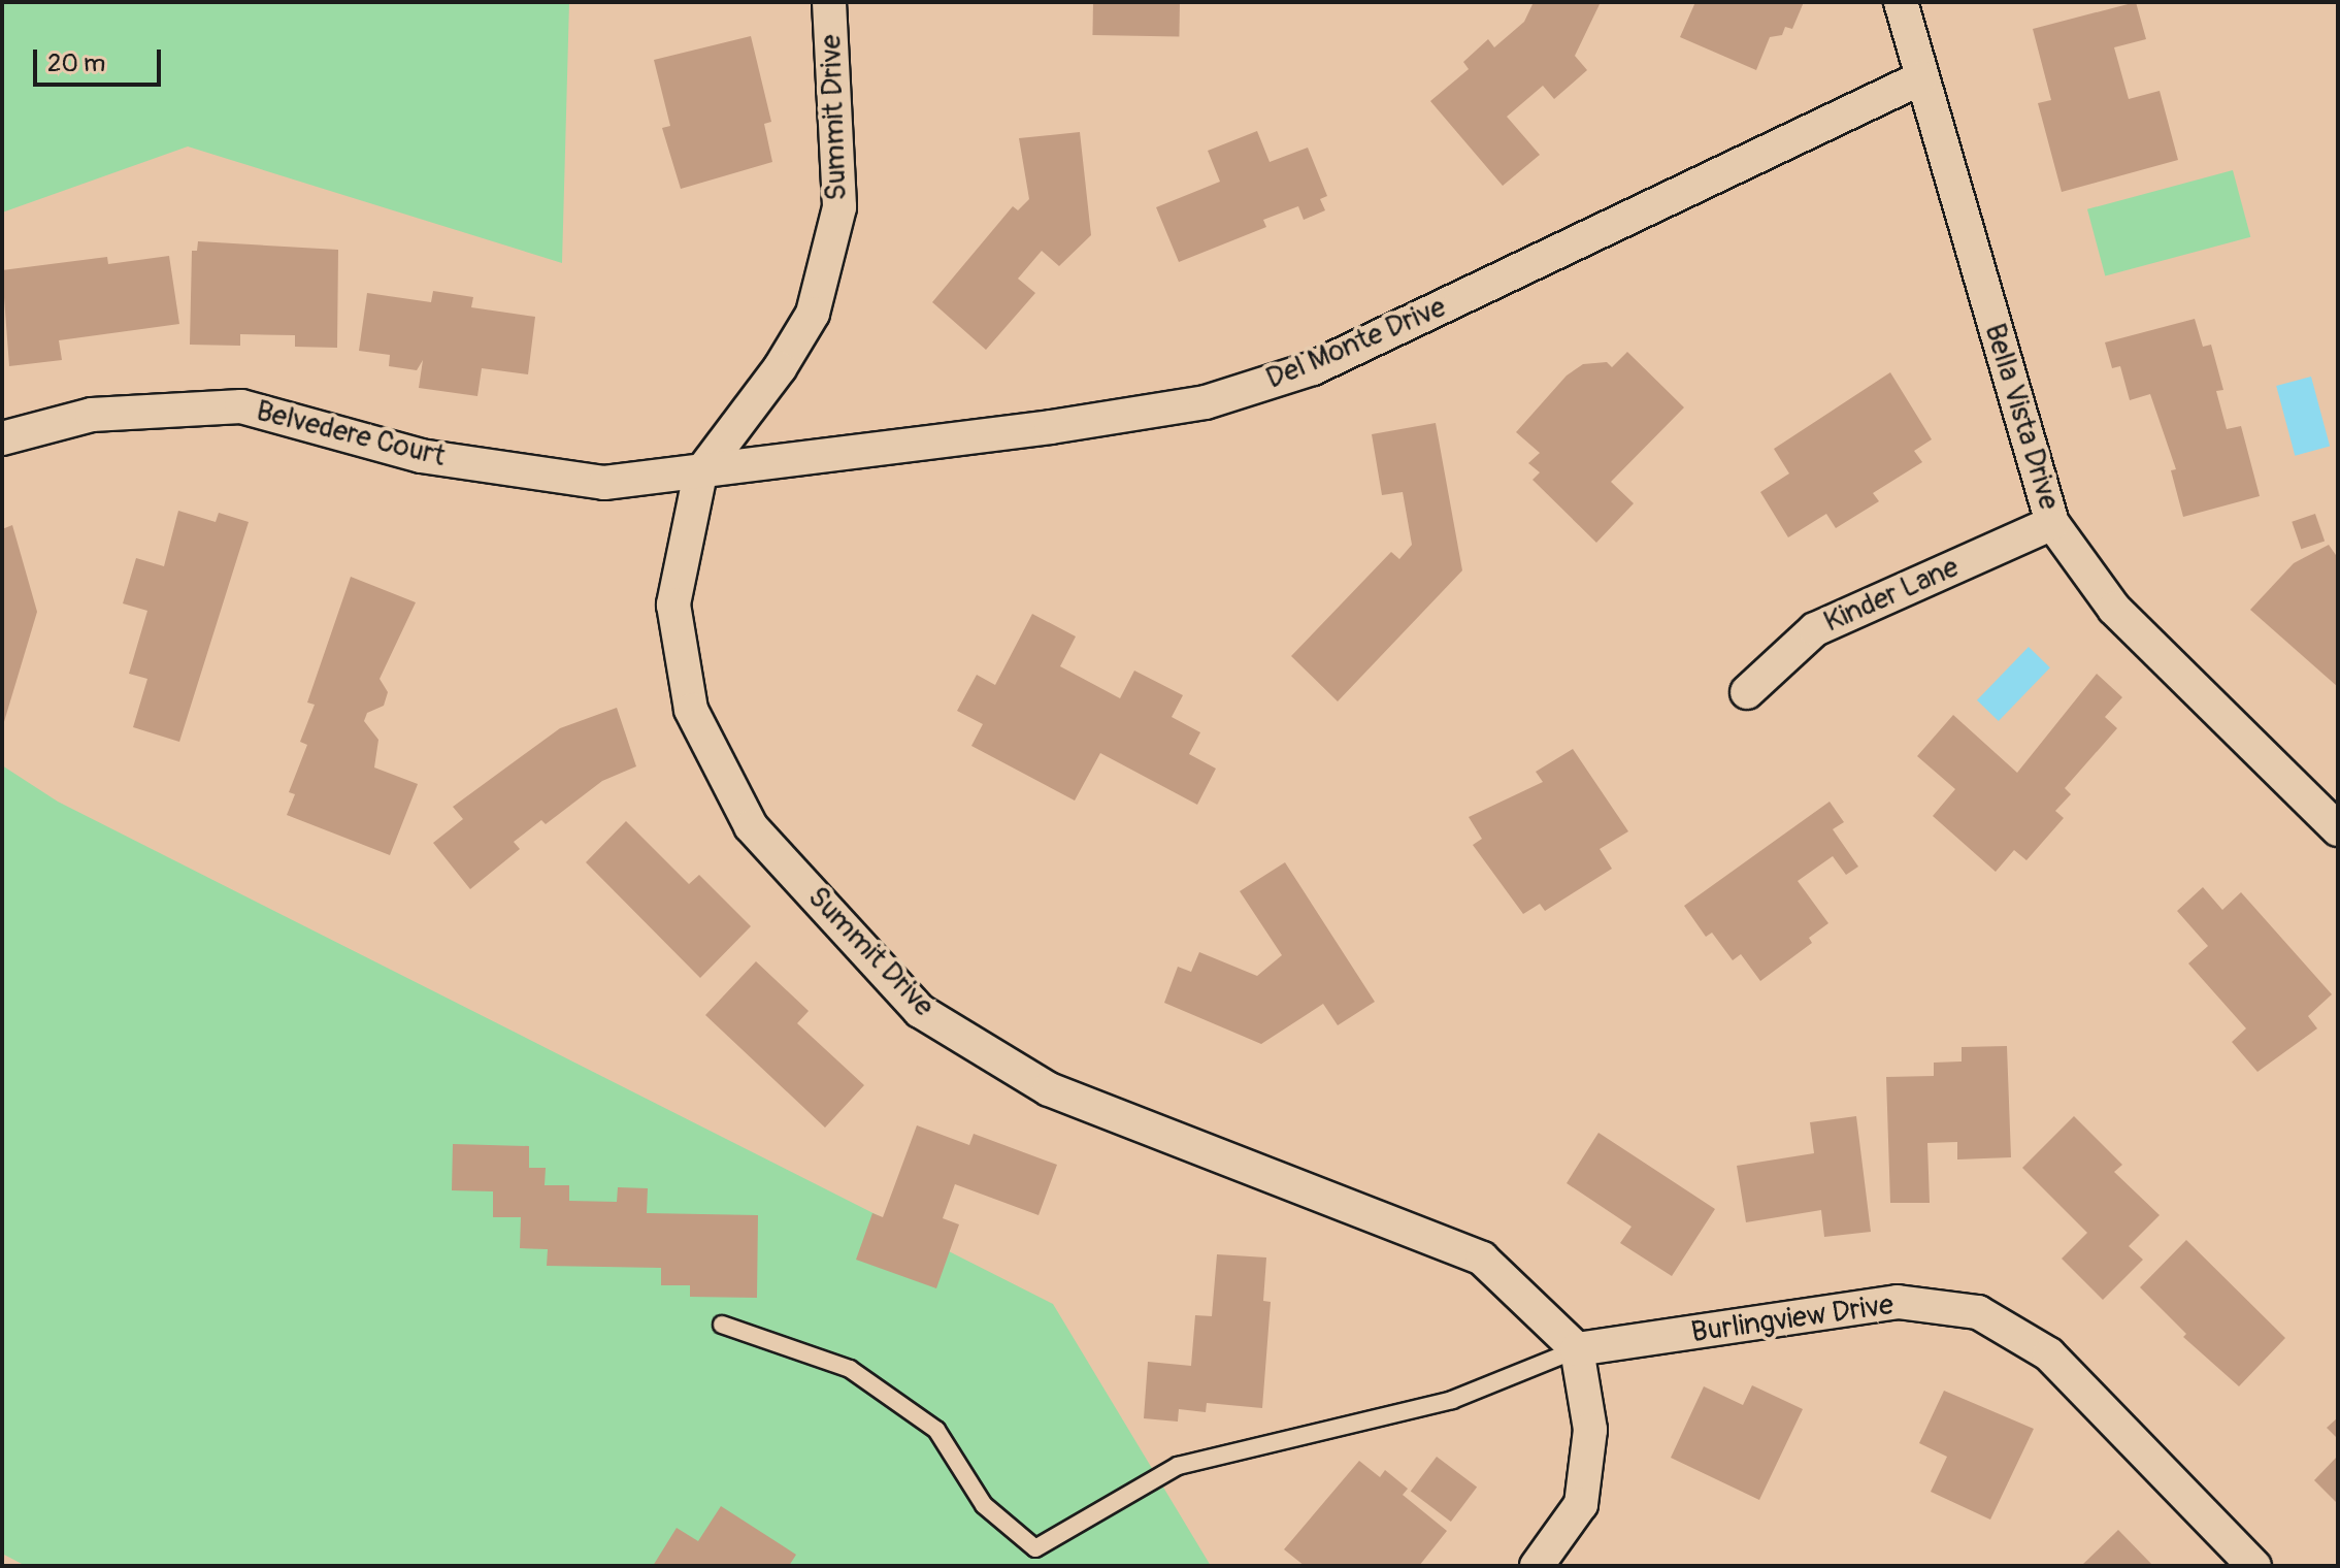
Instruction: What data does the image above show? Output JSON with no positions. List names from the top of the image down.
{
  "streets": {
    "street": [
      "Summit Drive",
      "Del Monte Drive",
      "Bella Vista Drive",
      "Belvedere Court",
      "Kinder Lane",
      "Burlingview Drive"
    ]
  },
  "crossings": [
    ["Summit Drive", "Del Monte Drive"],
    ["Summit Drive", "Belvedere Court"],
    ["Summit Drive", "Burlingview Drive"],
    ["Del Monte Drive", "Bella Vista Drive"],
    ["Del Monte Drive", "Belvedere Court"],
    ["Bella Vista Drive", "Kinder Lane"]
  ],
  "scale_bar": "20 m"
}
